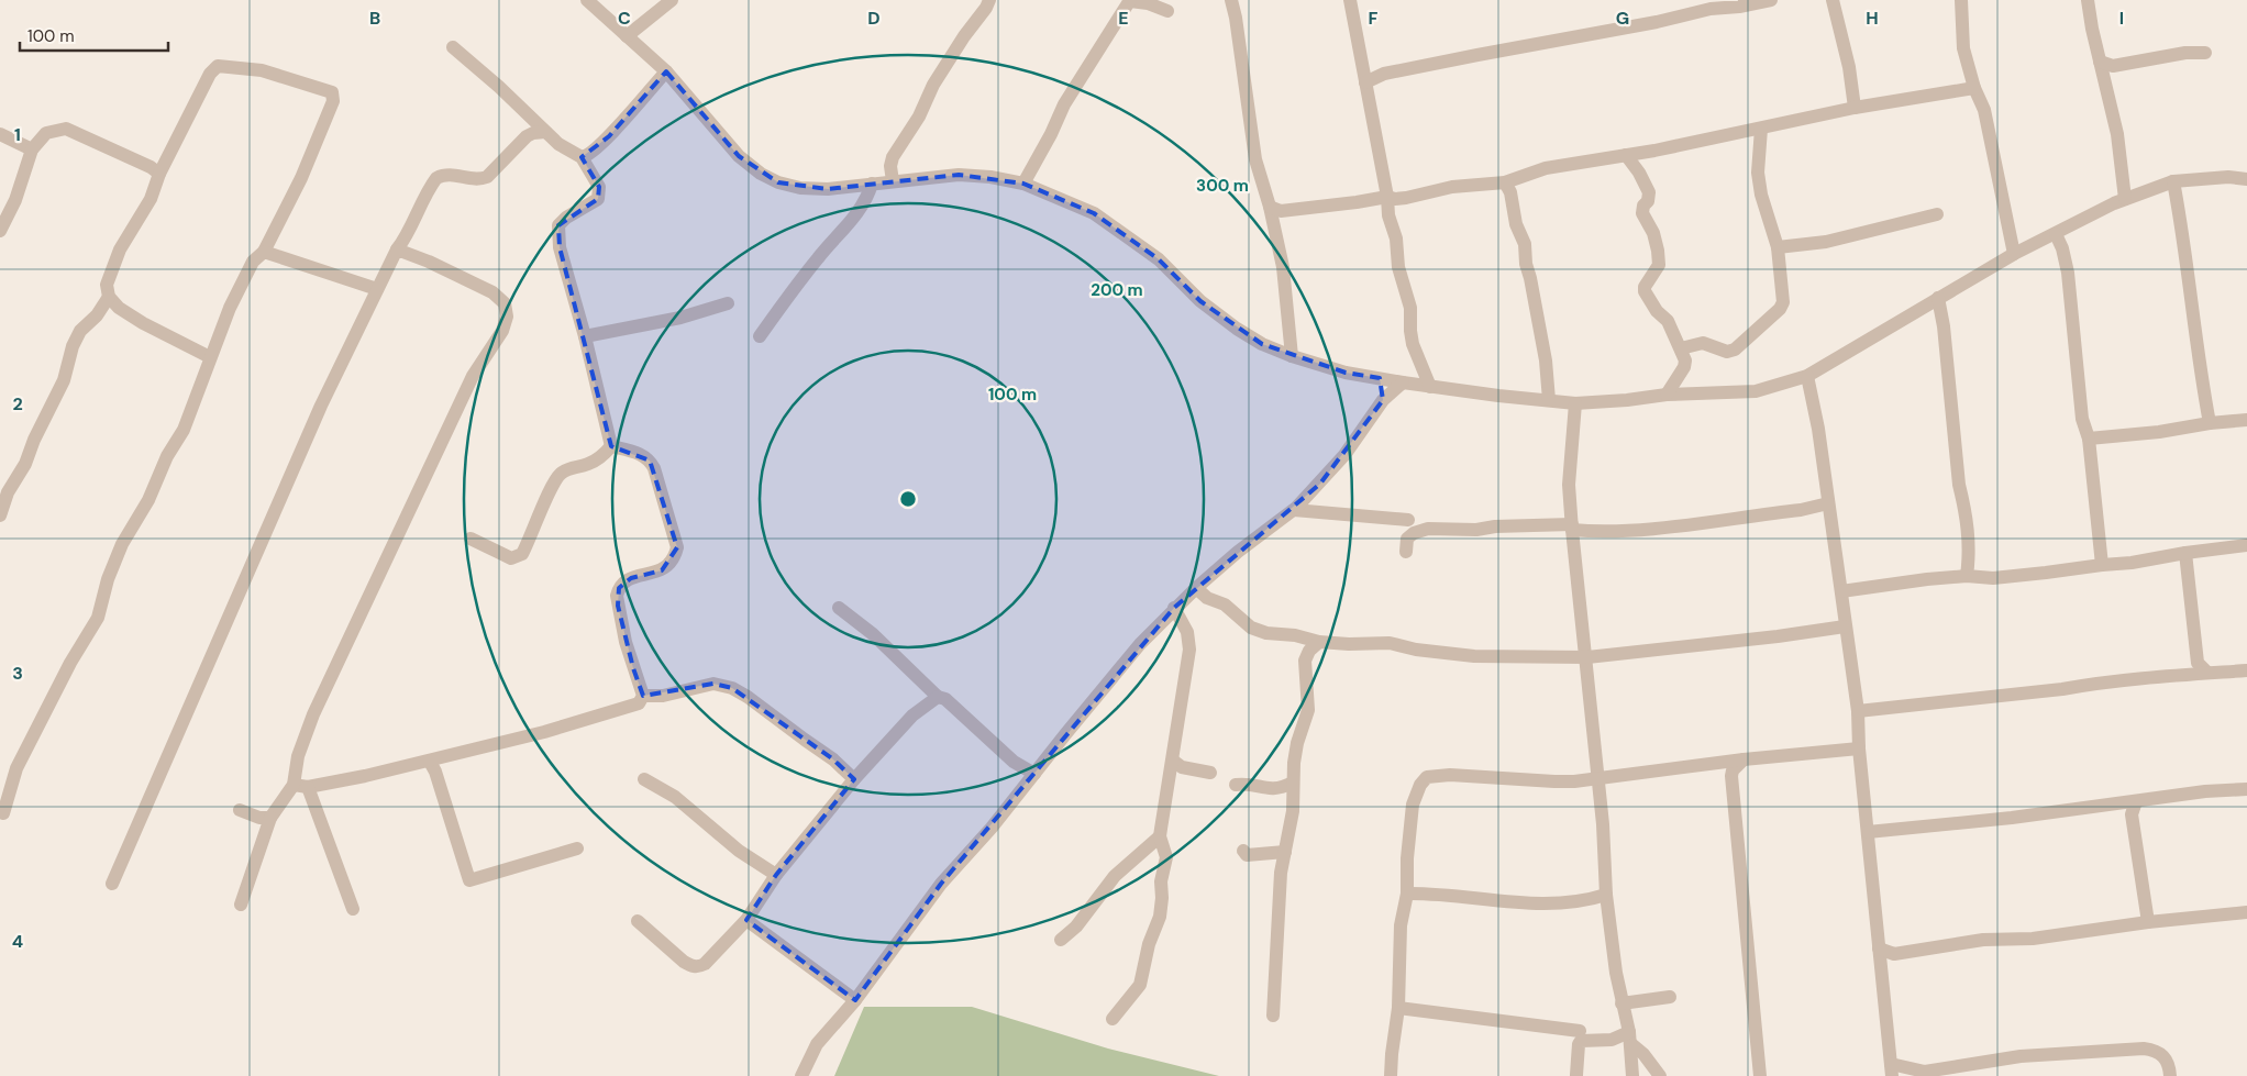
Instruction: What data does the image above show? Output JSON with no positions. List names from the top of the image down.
{
  "scale_bar": "100 m",
  "grid": {
    "columns": [
      "B",
      "C",
      "D",
      "E",
      "F",
      "G",
      "H",
      "I"
    ],
    "rows": [
      "1",
      "2",
      "3",
      "4"
    ]
  },
  "rings": ["300 m", "200 m", "100 m"]
}
